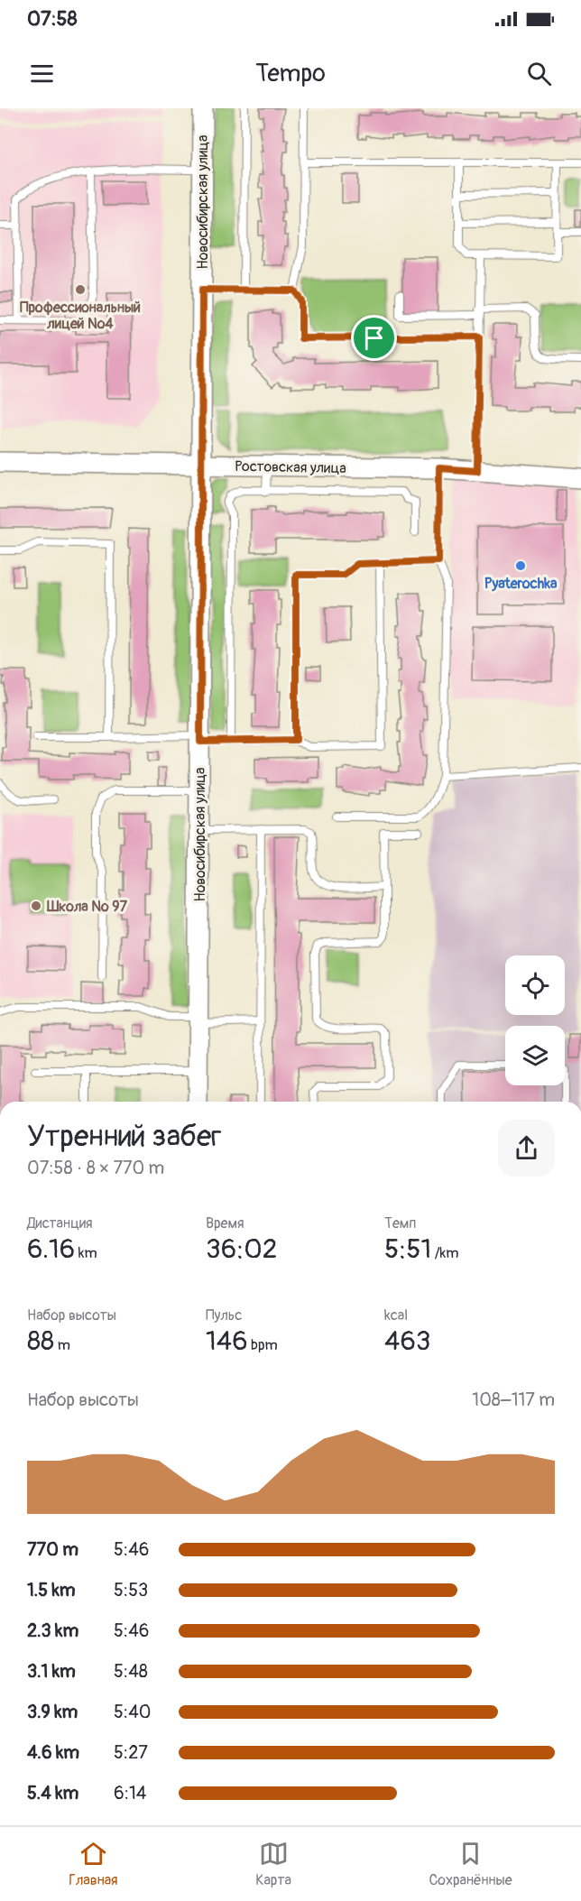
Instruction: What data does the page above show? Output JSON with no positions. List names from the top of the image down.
{
  "streets": {
    "street": ["Новосибирская улица", "Ростовская улица"]
  },
  "crossings": [
    ["Новосибирская улица", "Ростовская улица"]
  ],
  "places": ["Профессиональный лицей №4", "Pyaterochka", "Школа № 97"],
  "page": {
    "status": "07:58",
    "header": "Tempo",
    "heading": ["Утренний забег", "07:58 · 8 × 770 m"],
    "stats": [
      ["Дистанция", "6.16 km"],
      ["Время", "36:02"],
      ["Темп", "5:51 /km"],
      ["Набор высоты", "88 m"],
      ["Пульс", "146 bpm"],
      ["kcal", "463"]
    ],
    "chart": ["Набор высоты", "108–117 m"],
    "list": [
      {
        "name": "770 m",
        "note": "5:46"
      },
      {
        "name": "1.5 km",
        "note": "5:53"
      },
      {
        "name": "2.3 km",
        "note": "5:46"
      },
      {
        "name": "3.1 km",
        "note": "5:48"
      },
      {
        "name": "3.9 km",
        "note": "5:40"
      },
      {
        "name": "4.6 km",
        "note": "5:27"
      },
      {
        "name": "5.4 km",
        "note": "6:14"
      }
    ],
    "tabs": ["Главная", "Карта", "Сохранённые"]
  }
}
